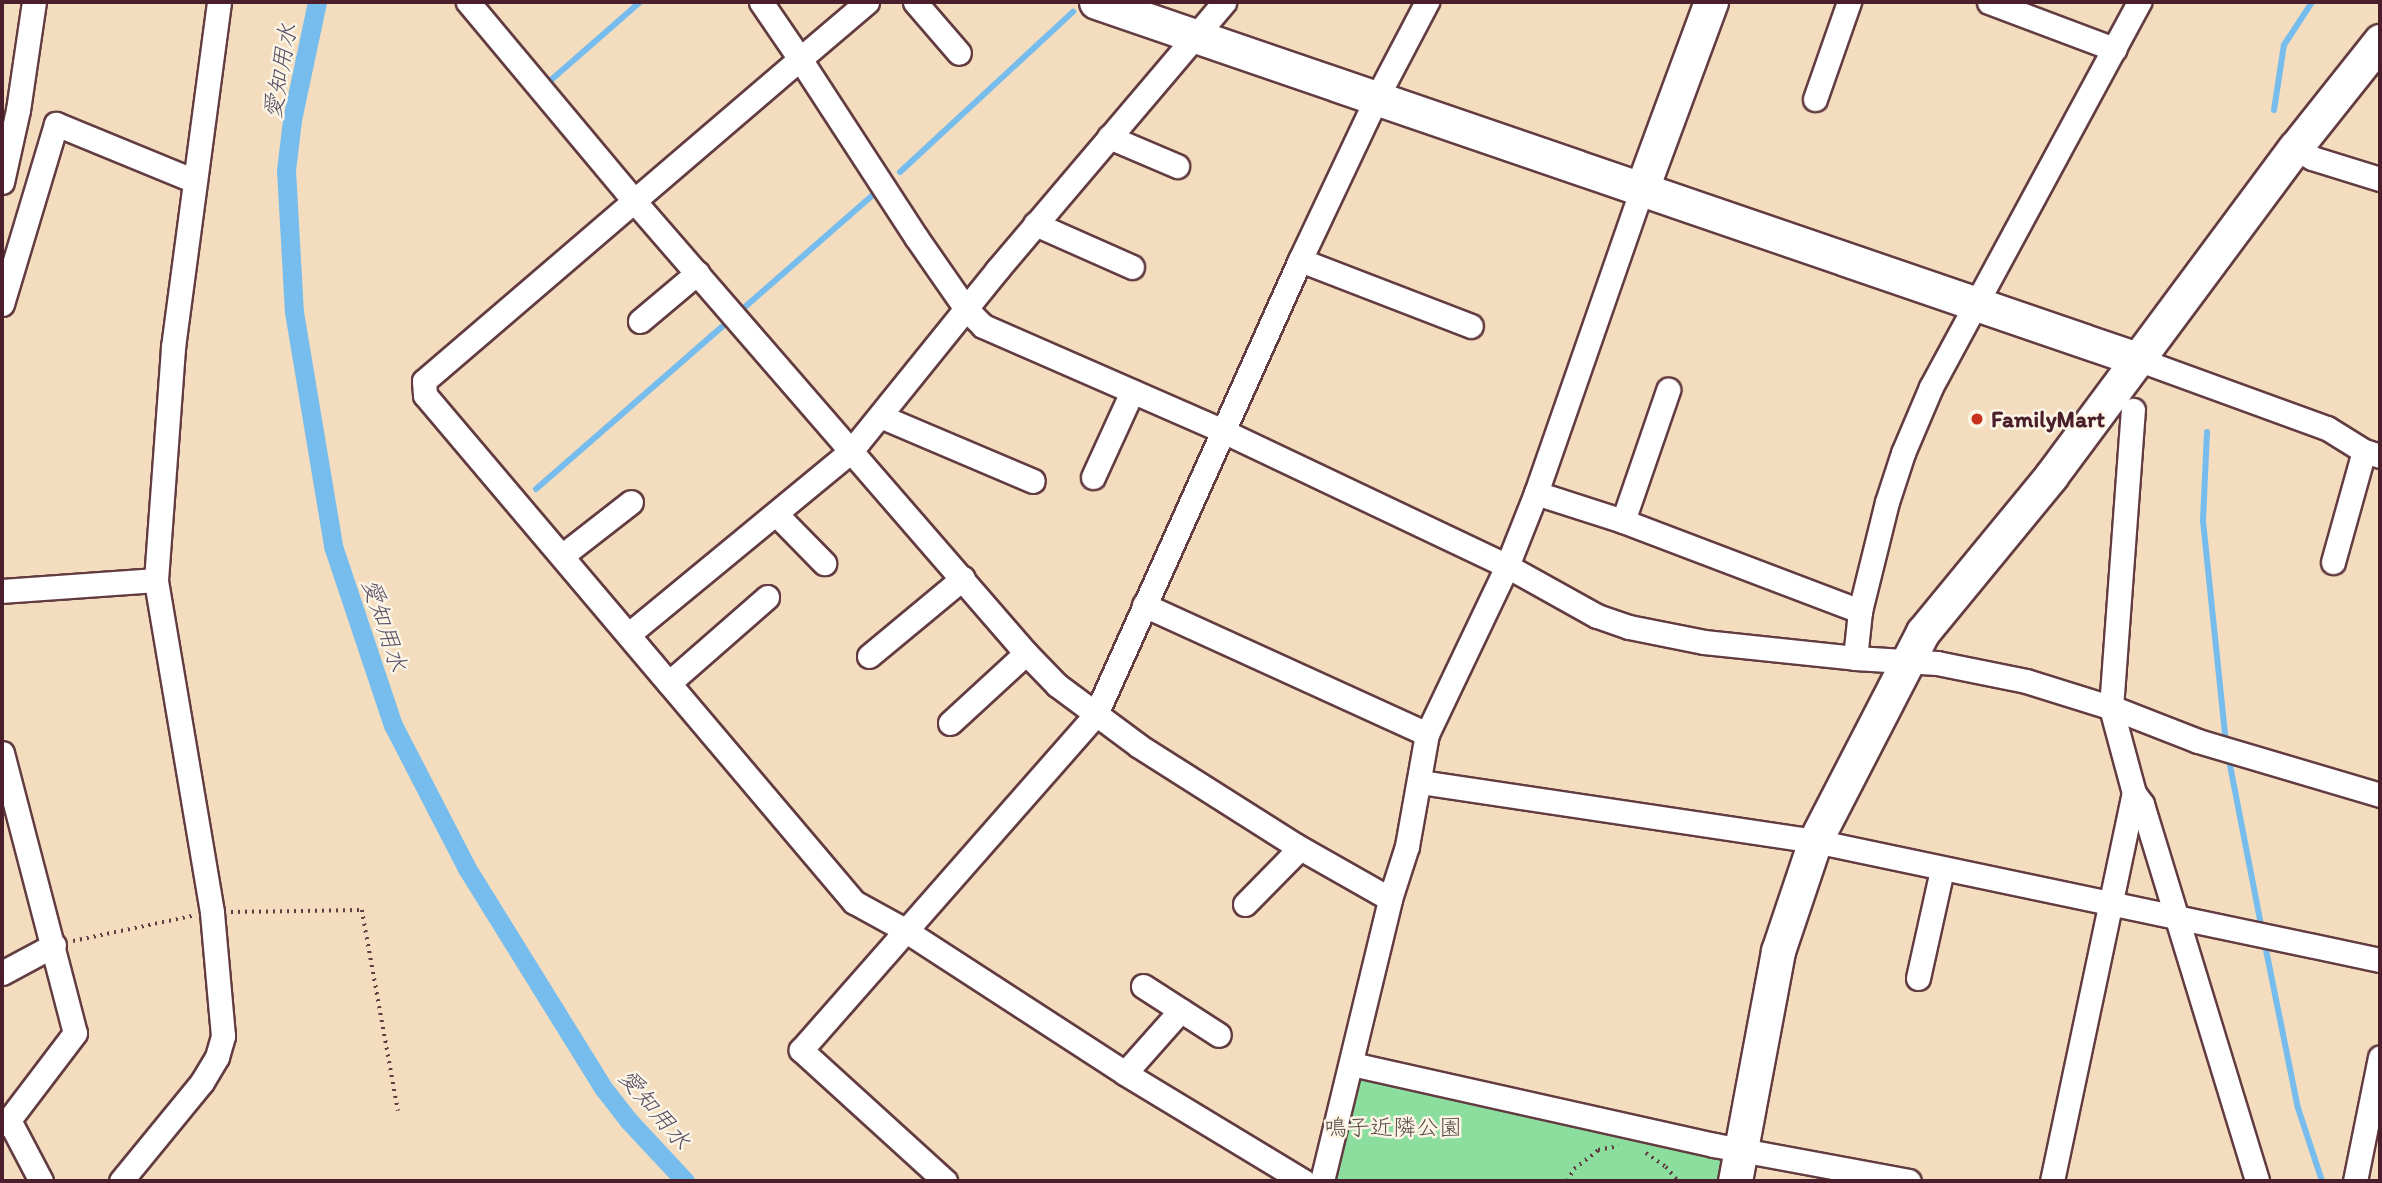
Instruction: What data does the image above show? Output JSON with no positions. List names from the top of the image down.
{
  "water": ["愛知用水"],
  "parks": ["鳴子近隣公園"],
  "places": ["FamilyMart"]
}
